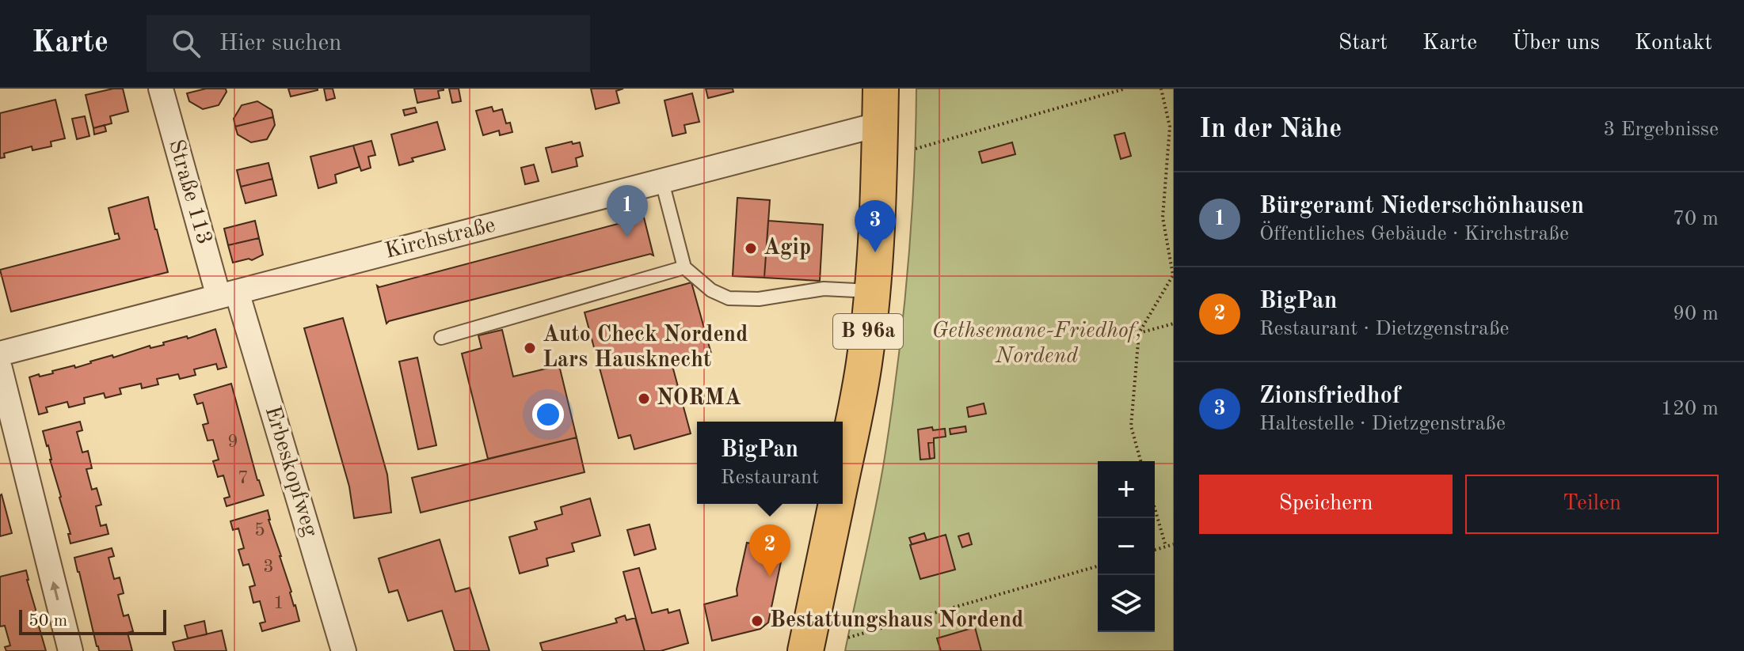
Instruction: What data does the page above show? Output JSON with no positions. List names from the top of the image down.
{
  "streets": {
    "main road": ["B 96a"],
    "street": ["Straße 113", "Kirchstraße", "Erbeskopfweg"]
  },
  "crossings": [
    ["Straße 113", "Kirchstraße"],
    ["Straße 113", "Erbeskopfweg"],
    ["Kirchstraße", "B 96a"],
    ["Kirchstraße", "Erbeskopfweg"]
  ],
  "parks": ["Gethsemane-Friedhof, Nordend"],
  "places": [
    "Agip",
    "Auto Check Nordend Lars Hausknecht",
    "NORMA",
    "Bestattungshaus Nordend"
  ],
  "house_numbers": [
    "9",
    "7",
    "5",
    "3",
    "1"
  ],
  "scale_bar": "50 m",
  "page": {
    "header": "Karte",
    "search": "Hier suchen",
    "nav": [
      "Start",
      "Karte",
      "Über uns",
      "Kontakt"
    ],
    "heading": ["In der Nähe", "3 Ergebnisse"],
    "list": [
      {
        "mark": "1",
        "name": "Bürgeramt Niederschönhausen",
        "note": "Öffentliches Gebäude · Kirchstraße",
        "value": "70 m"
      },
      {
        "mark": "2",
        "name": "BigPan",
        "note": "Restaurant · Dietzgenstraße",
        "value": "90 m"
      },
      {
        "mark": "3",
        "name": "Zionsfriedhof",
        "note": "Haltestelle · Dietzgenstraße",
        "value": "120 m"
      }
    ],
    "pins": ["1", "3", "2"],
    "popup": ["BigPan", "Restaurant"],
    "buttons": ["Speichern", "Teilen"],
    "map_buttons": ["+", "−"],
    "scale": "50 m"
  }
}
